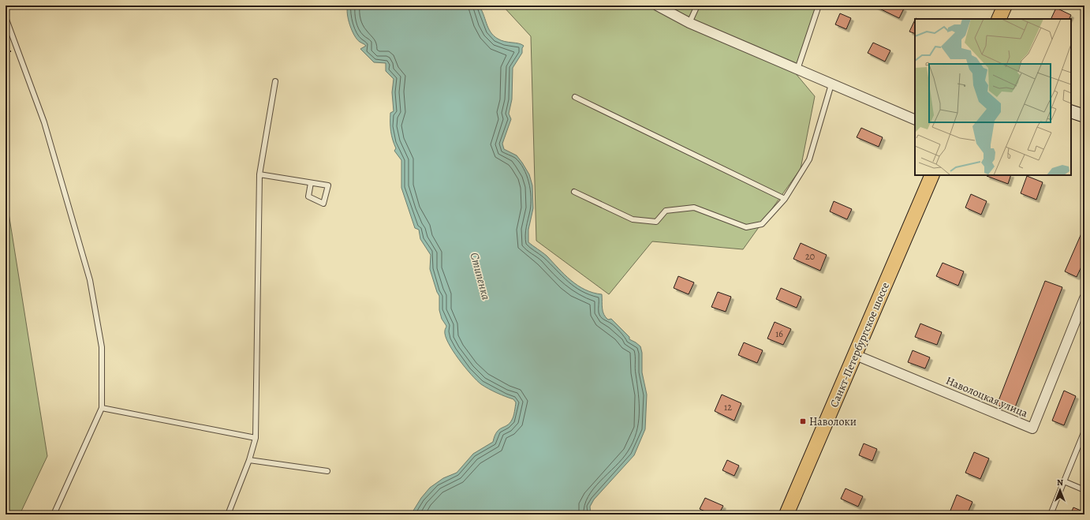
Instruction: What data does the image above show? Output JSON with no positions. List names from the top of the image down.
{
  "streets": {
    "main road": ["Санкт-Петербургское шоссе"],
    "street": ["Наволоцкая улица"]
  },
  "crossings": [
    ["Санкт-Петербургское шоссе", "Наволоцкая улица"]
  ],
  "water": ["Стипенка"],
  "places": {
    "transit": ["Наволоки"]
  },
  "house_numbers": ["20", "16", "12"],
  "north": "top"
}
